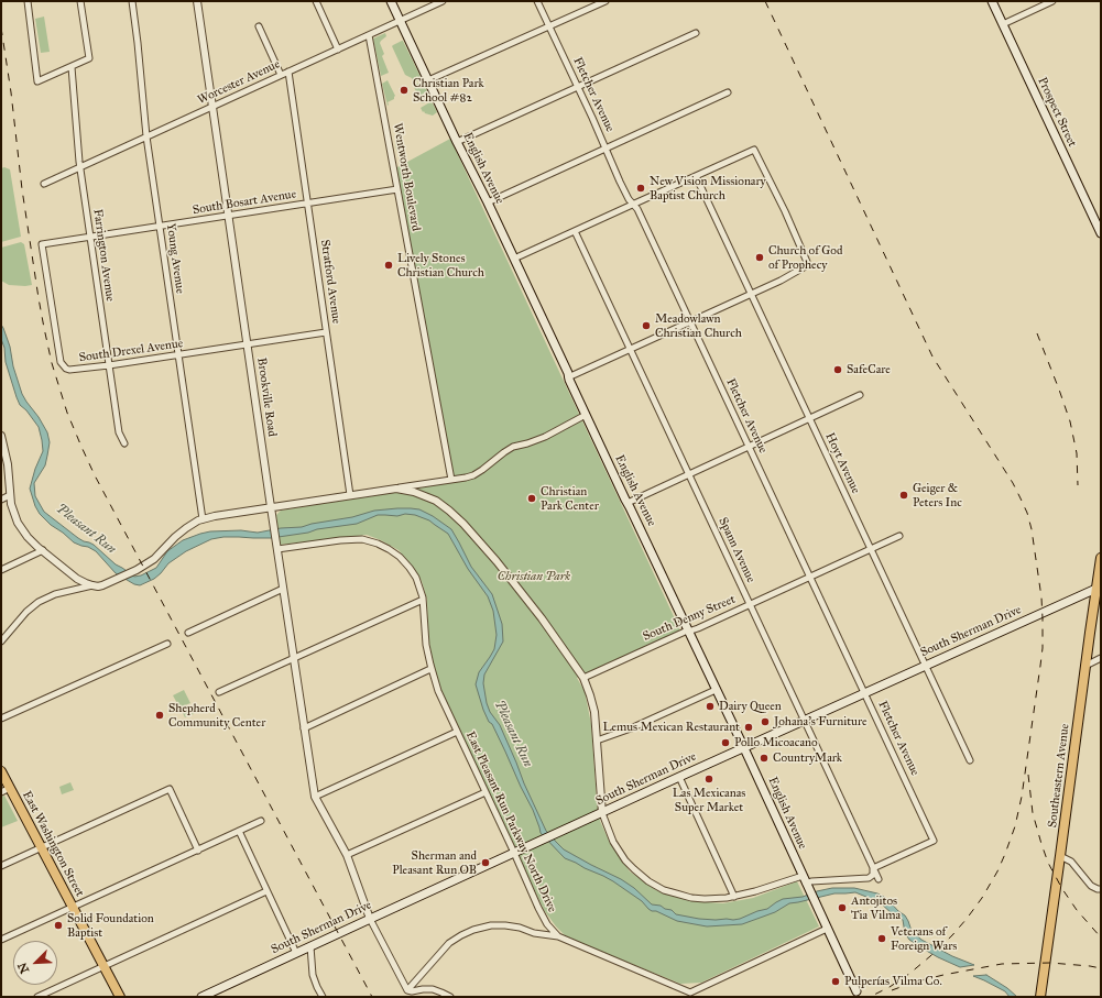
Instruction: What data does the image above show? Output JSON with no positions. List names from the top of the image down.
{
  "streets": {
    "main road": [
      "Prospect Street",
      "English Avenue",
      "South Sherman Drive",
      "Southeastern Avenue",
      "East Washington Street"
    ],
    "street": [
      "Worcester Avenue",
      "Fletcher Avenue",
      "Wentworth Boulevard",
      "South Bosart Avenue",
      "Farrington Avenue",
      "Young Avenue",
      "Stratford Avenue",
      "South Drexel Avenue",
      "Brookville Road",
      "Hoyt Avenue",
      "Spann Avenue",
      "South Denny Street",
      "East Pleasant Run Parkway North Drive"
    ]
  },
  "crossings": [
    ["Worcester Avenue", "English Avenue"],
    ["Worcester Avenue", "Wentworth Boulevard"],
    ["Worcester Avenue", "Farrington Avenue"],
    ["Worcester Avenue", "Young Avenue"],
    ["Worcester Avenue", "Stratford Avenue"],
    ["Worcester Avenue", "Brookville Road"],
    ["Fletcher Avenue", "Spann Avenue"],
    ["Fletcher Avenue", "South Denny Street"],
    ["Fletcher Avenue", "South Sherman Drive"],
    ["English Avenue", "South Denny Street"],
    ["English Avenue", "South Sherman Drive"],
    ["English Avenue", "East Pleasant Run Parkway North Drive"],
    ["Wentworth Boulevard", "South Bosart Avenue"],
    ["South Bosart Avenue", "Farrington Avenue"],
    ["South Bosart Avenue", "Young Avenue"],
    ["South Bosart Avenue", "Stratford Avenue"],
    ["South Bosart Avenue", "South Drexel Avenue"],
    ["South Bosart Avenue", "Brookville Road"],
    ["Farrington Avenue", "South Drexel Avenue"],
    ["Young Avenue", "South Drexel Avenue"],
    ["Stratford Avenue", "South Drexel Avenue"],
    ["South Drexel Avenue", "Brookville Road"],
    ["Brookville Road", "South Sherman Drive"],
    ["Brookville Road", "East Pleasant Run Parkway North Drive"],
    ["Hoyt Avenue", "South Denny Street"],
    ["Hoyt Avenue", "South Sherman Drive"],
    ["Spann Avenue", "South Denny Street"],
    ["Spann Avenue", "South Sherman Drive"],
    ["South Sherman Drive", "Southeastern Avenue"],
    ["South Sherman Drive", "East Pleasant Run Parkway North Drive"]
  ],
  "water": ["Pleasant Run"],
  "parks": ["Christian Park"],
  "places": [
    "Christian Park School #82",
    "New Vision Missionary Baptist Church",
    "Church of God of Prophecy",
    "Lively Stones Christian Church",
    "Meadowlawn Christian Church",
    "SafeCare",
    "Geiger & Peters Inc",
    "Christian Park Center",
    "Dairy Queen",
    "Shepherd Community Center",
    "Johana’s Furniture",
    "Lemus Mexican Restaurant",
    "Pollo Micoacano",
    "CountryMark",
    "Las Mexicanas Super Market",
    "Sherman and Pleasant Run OB",
    "Antojitos Tia Vilma",
    "Solid Foundation Baptist",
    "Veterans of Foreign Wars",
    "Pulperías Vilma Co."
  ],
  "north": "bottom left"
}
